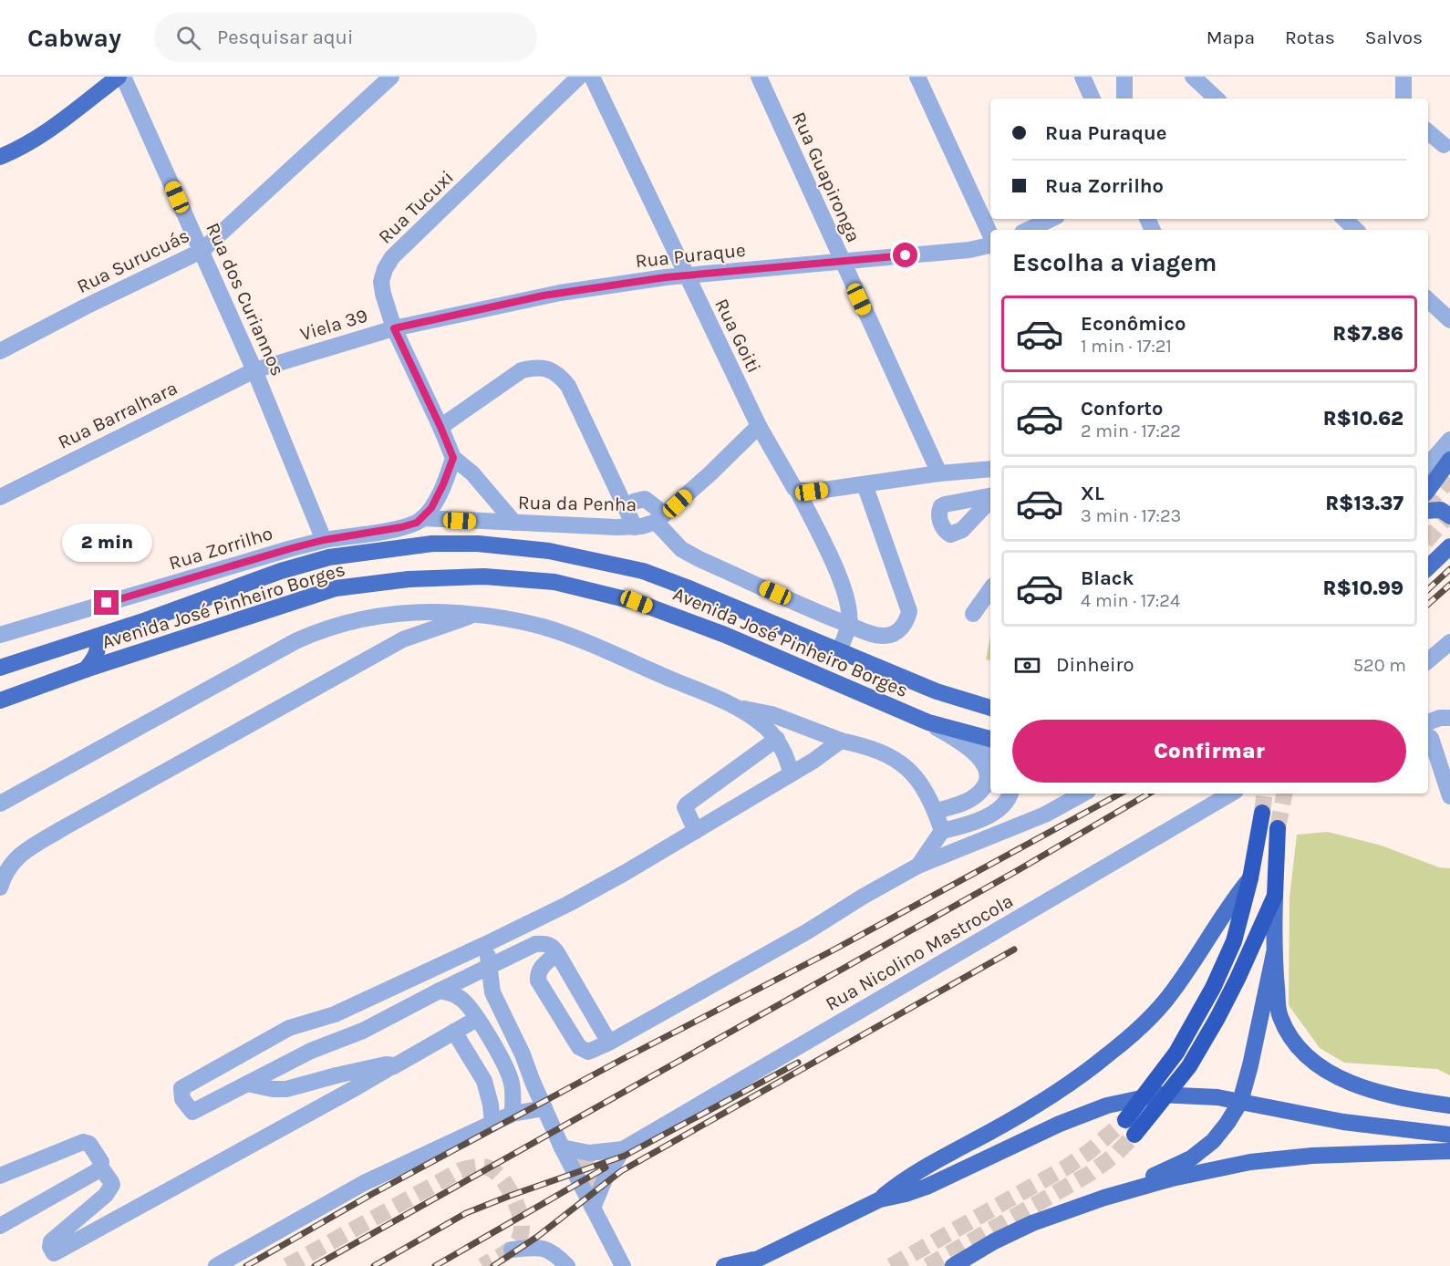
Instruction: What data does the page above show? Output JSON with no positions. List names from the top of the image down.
{
  "streets": {
    "main road": ["Avenida José Pinheiro Borges"],
    "street": [
      "Rua Guapironga",
      "Rua Tucuxi",
      "Rua Puraque",
      "Rua Surucuás",
      "Rua dos Curiannos",
      "Viela 39",
      "Rua Goiti",
      "Rua Barralhara",
      "Rua da Penha",
      "Rua Zorrilho",
      "Rua Nicolino Mastrocola"
    ]
  },
  "crossings": [
    ["Rua Guapironga", "Rua Puraque"],
    ["Rua Tucuxi", "Rua Puraque"],
    ["Rua Tucuxi", "Viela 39"],
    ["Rua Puraque", "Viela 39"],
    ["Rua Puraque", "Rua Goiti"],
    ["Rua Surucuás", "Rua dos Curiannos"],
    ["Rua dos Curiannos", "Viela 39"],
    ["Rua dos Curiannos", "Rua Barralhara"],
    ["Rua dos Curiannos", "Rua Zorrilho"],
    ["Viela 39", "Rua Barralhara"],
    ["Rua Goiti", "Rua da Penha"],
    ["Rua da Penha", "Rua Zorrilho"]
  ],
  "page": {
    "header": "Cabway",
    "search": "Pesquisar aqui",
    "nav": ["Mapa", "Rotas", "Salvos"],
    "banner": ["Rua Puraque", "Rua Zorrilho"],
    "heading": "Escolha a viagem",
    "list": [
      {
        "name": "Econômico",
        "note": "1 min · 17:21",
        "value": "R$7.86"
      },
      {
        "name": "Conforto",
        "note": "2 min · 17:22",
        "value": "R$10.62"
      },
      {
        "name": "XL",
        "note": "3 min · 17:23",
        "value": "R$13.37"
      },
      {
        "name": "Black",
        "note": "4 min · 17:24",
        "value": "R$10.99"
      }
    ],
    "bubble": "2 min",
    "pay": ["Dinheiro", "520 m"],
    "buttons": "Confirmar"
  }
}
